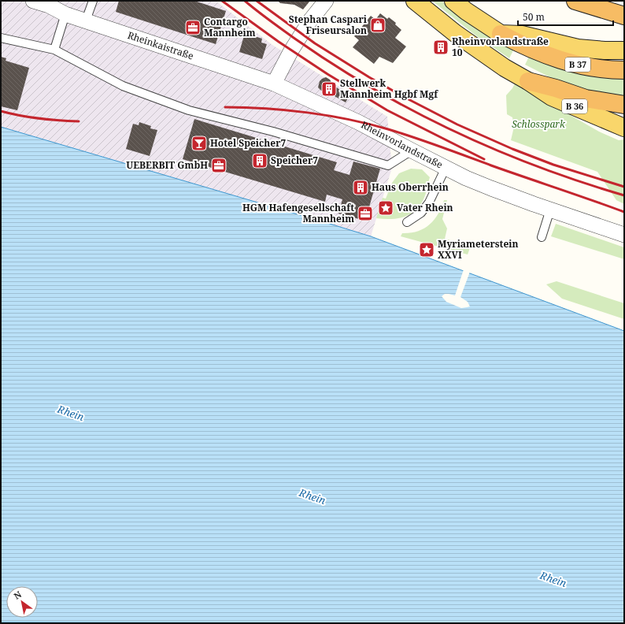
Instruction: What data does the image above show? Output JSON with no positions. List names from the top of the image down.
{
  "streets": {
    "highway": ["B 37"],
    "main road": ["B 36"],
    "street": ["Rheinkaistraße", "Rheinvorlandstraße"]
  },
  "crossings": [
    ["Rheinkaistraße", "Rheinvorlandstraße"]
  ],
  "water": ["Rhein"],
  "parks": ["Schlosspark"],
  "places": {
    "shop": ["Stephan Caspari Friseursalon"],
    "office": ["Contargo Mannheim", "UEBERBIT GmbH", "HGM Hafengesellschaft Mannheim"],
    "building": [
      "Rheinvorlandstraße 10",
      "Stellwerk Mannheim Hgbf Mgf",
      "Speicher7",
      "Haus Oberrhein"
    ],
    "bar": ["Hotel Speicher7"],
    "place": ["Vater Rhein", "Myriameterstein XXVI"]
  },
  "scale_bar": "50 m",
  "north": "top left"
}
